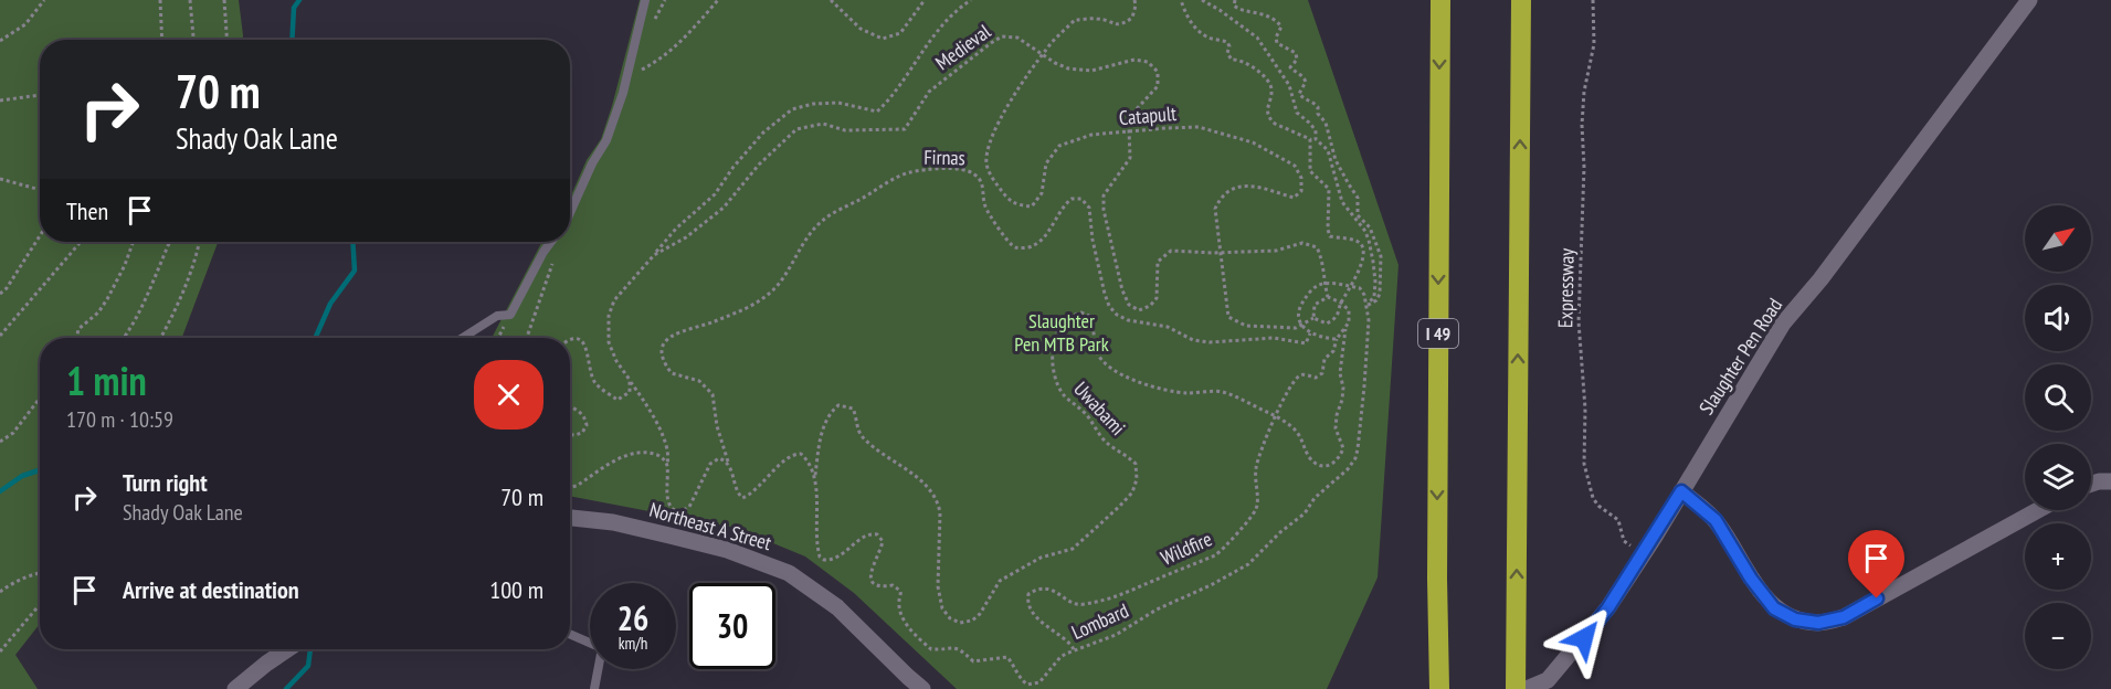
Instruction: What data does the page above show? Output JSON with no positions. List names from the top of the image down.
{
  "streets": {
    "highway": ["I 49"],
    "street": ["Slaughter Pen Road", "Northeast A Street"],
    "path": [
      "Medieval",
      "Catapult",
      "Firnas",
      "Expressway",
      "Uwabami",
      "Wildfire",
      "Lombard"
    ]
  },
  "crossings": [
    ["Medieval", "Catapult"],
    ["Firnas", "Lombard"],
    ["Expressway", "Slaughter Pen Road"],
    ["Uwabami", "Wildfire"],
    ["Uwabami", "Lombard"],
    ["Wildfire", "Lombard"]
  ],
  "parks": ["Slaughter Pen MTB Park"],
  "north": "top right",
  "page": {
    "turn": ["70 m", "Shady Oak Lane"],
    "then": "Then",
    "map_buttons": ["+", "−"],
    "heading": ["1 min", "170 m · 10:59"],
    "list": [
      {
        "name": "Turn right",
        "note": "Shady Oak Lane",
        "value": "70 m"
      },
      {
        "name": "Arrive at destination",
        "value": "100 m"
      }
    ],
    "speed": "26 km/h",
    "limit": "30"
  }
}
